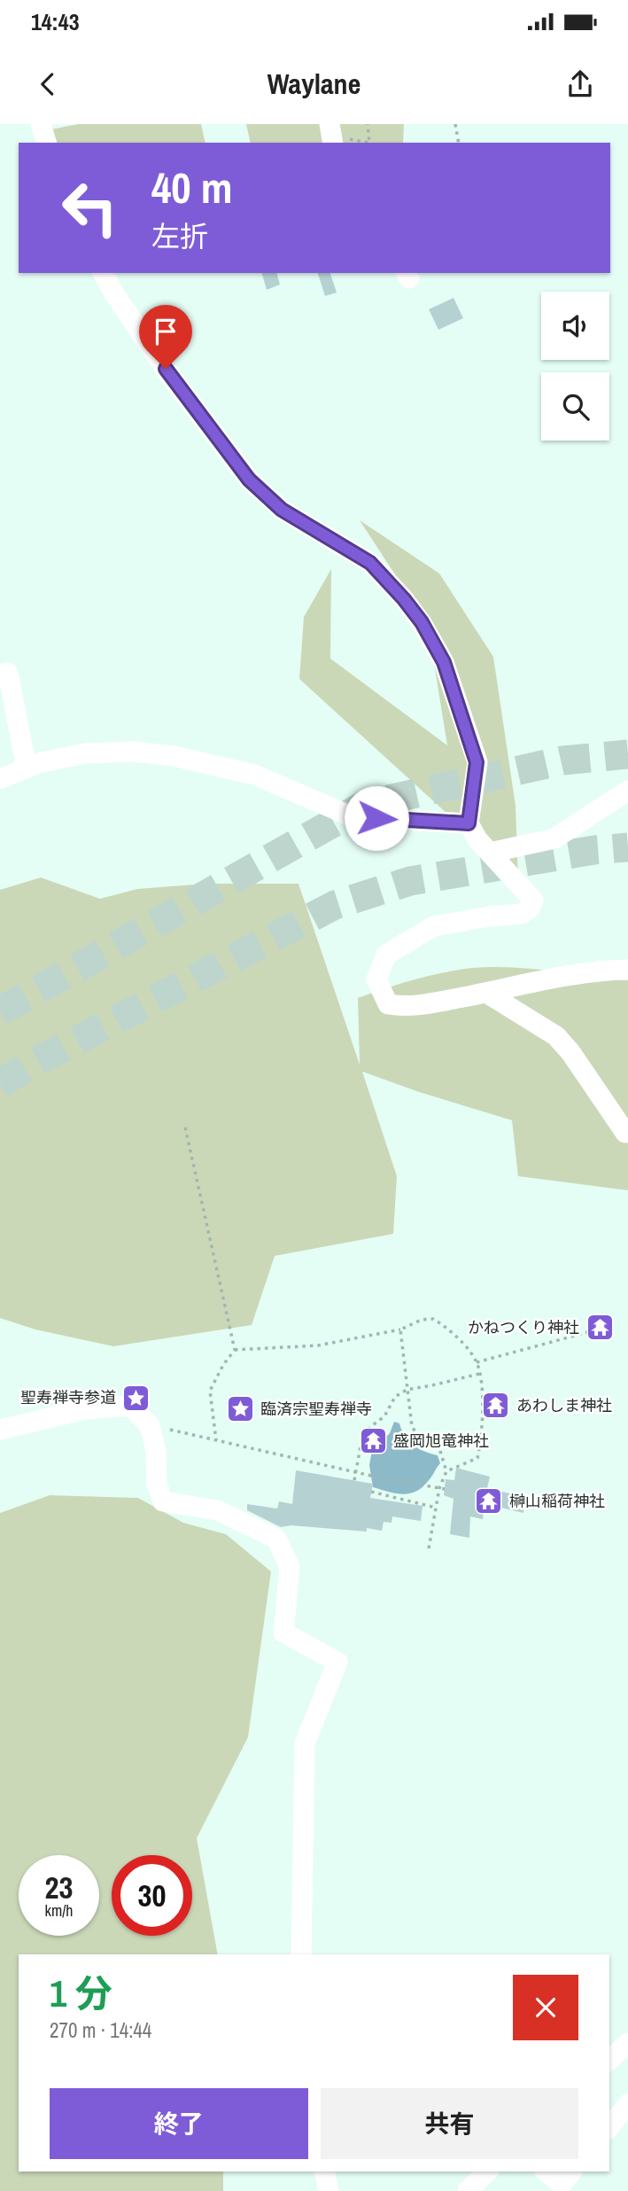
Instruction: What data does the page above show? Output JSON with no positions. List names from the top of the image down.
{
  "places": {
    "temple": [
      "かねつくり神社",
      "あわしま神社",
      "盛岡旭竜神社",
      "榊山稲荷神社"
    ],
    "place": ["聖寿禅寺参道", "臨済宗聖寿禅寺"]
  },
  "page": {
    "status": "14:43",
    "header": "Waylane",
    "turn": ["40 m", "左折"],
    "speed": "23 km/h",
    "limit": "30",
    "heading": ["1 分", "270 m · 14:44"],
    "buttons": ["終了", "共有"]
  }
}
